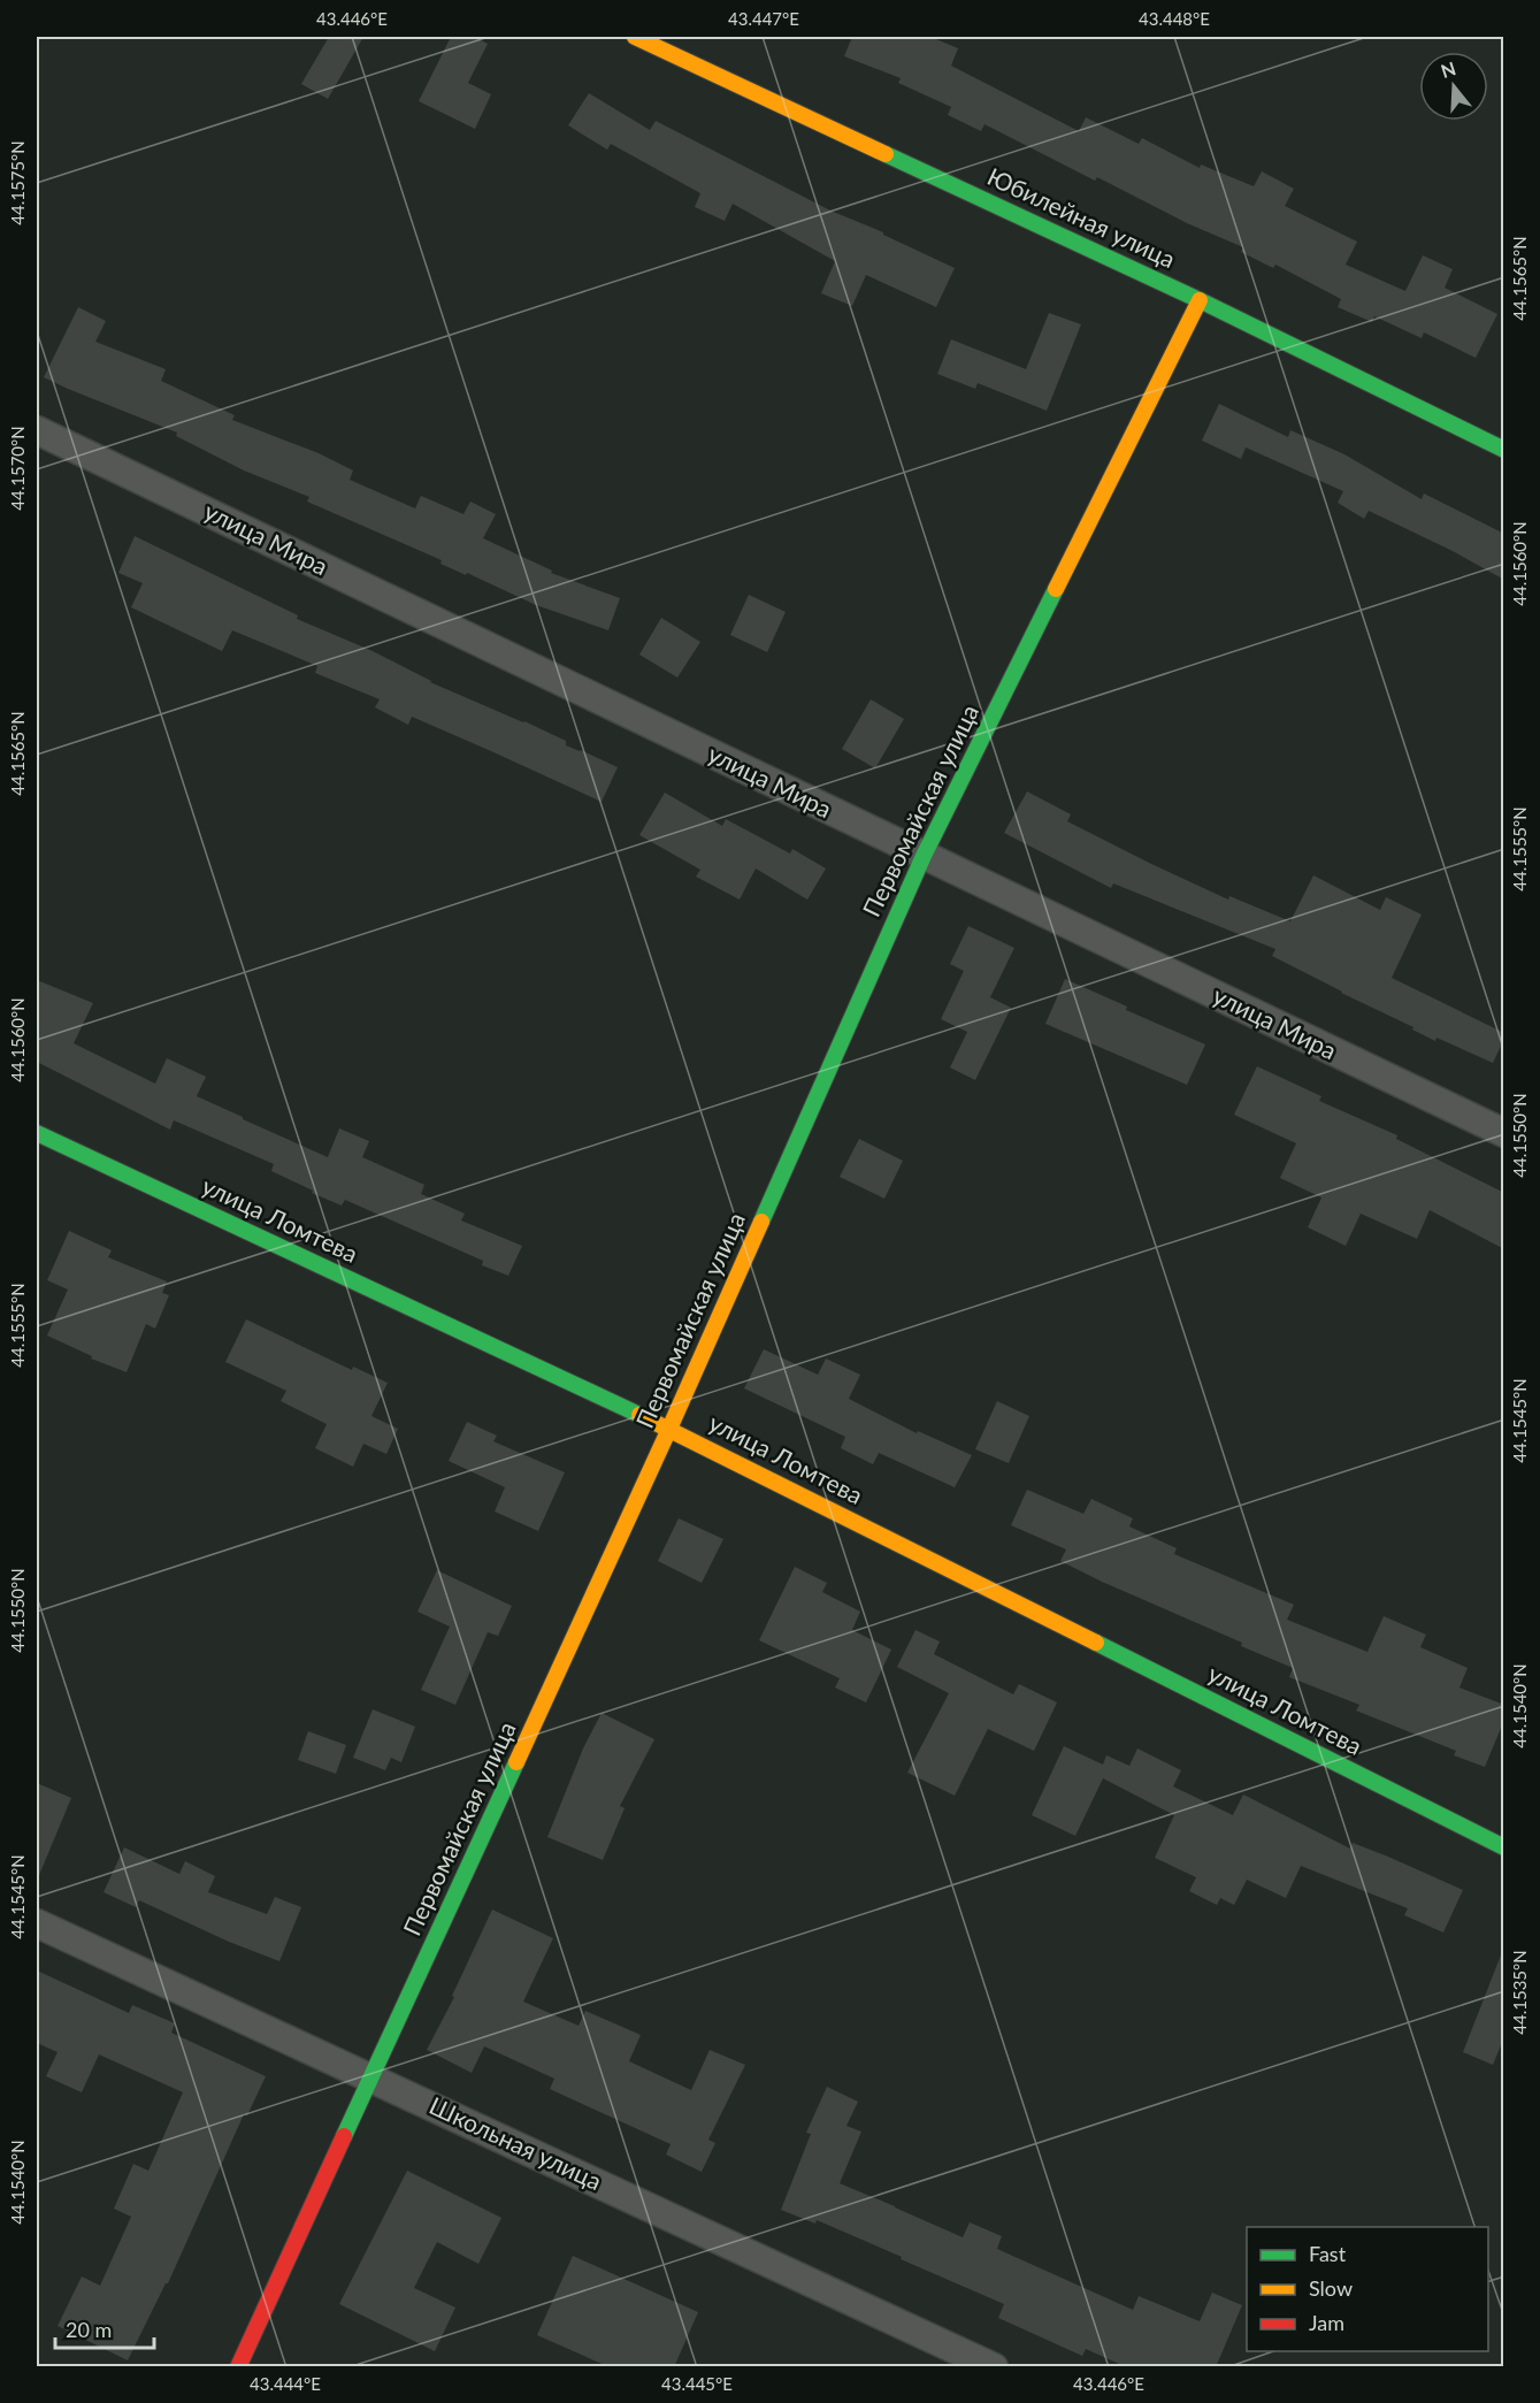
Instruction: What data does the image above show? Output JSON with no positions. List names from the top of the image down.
{
  "streets": {
    "street": [
      "Юбилейная улица",
      "улица Мира",
      "Первомайская улица",
      "улица Ломтева",
      "Школьная улица"
    ]
  },
  "crossings": [
    ["Юбилейная улица", "Первомайская улица"],
    ["улица Мира", "Первомайская улица"],
    ["Первомайская улица", "улица Ломтева"],
    ["Первомайская улица", "Школьная улица"]
  ],
  "legend": ["Fast", "Slow", "Jam"],
  "scale_bar": "20 m",
  "north": "top",
  "coordinates": [
    "43.446°E",
    "43.447°E",
    "43.448°E",
    "44.1575°N",
    "44.1565°N",
    "44.1570°N",
    "44.1560°N",
    "44.1555°N",
    "44.1550°N",
    "44.1545°N",
    "44.1540°N",
    "44.1535°N",
    "43.444°E",
    "43.445°E"
  ]
}
